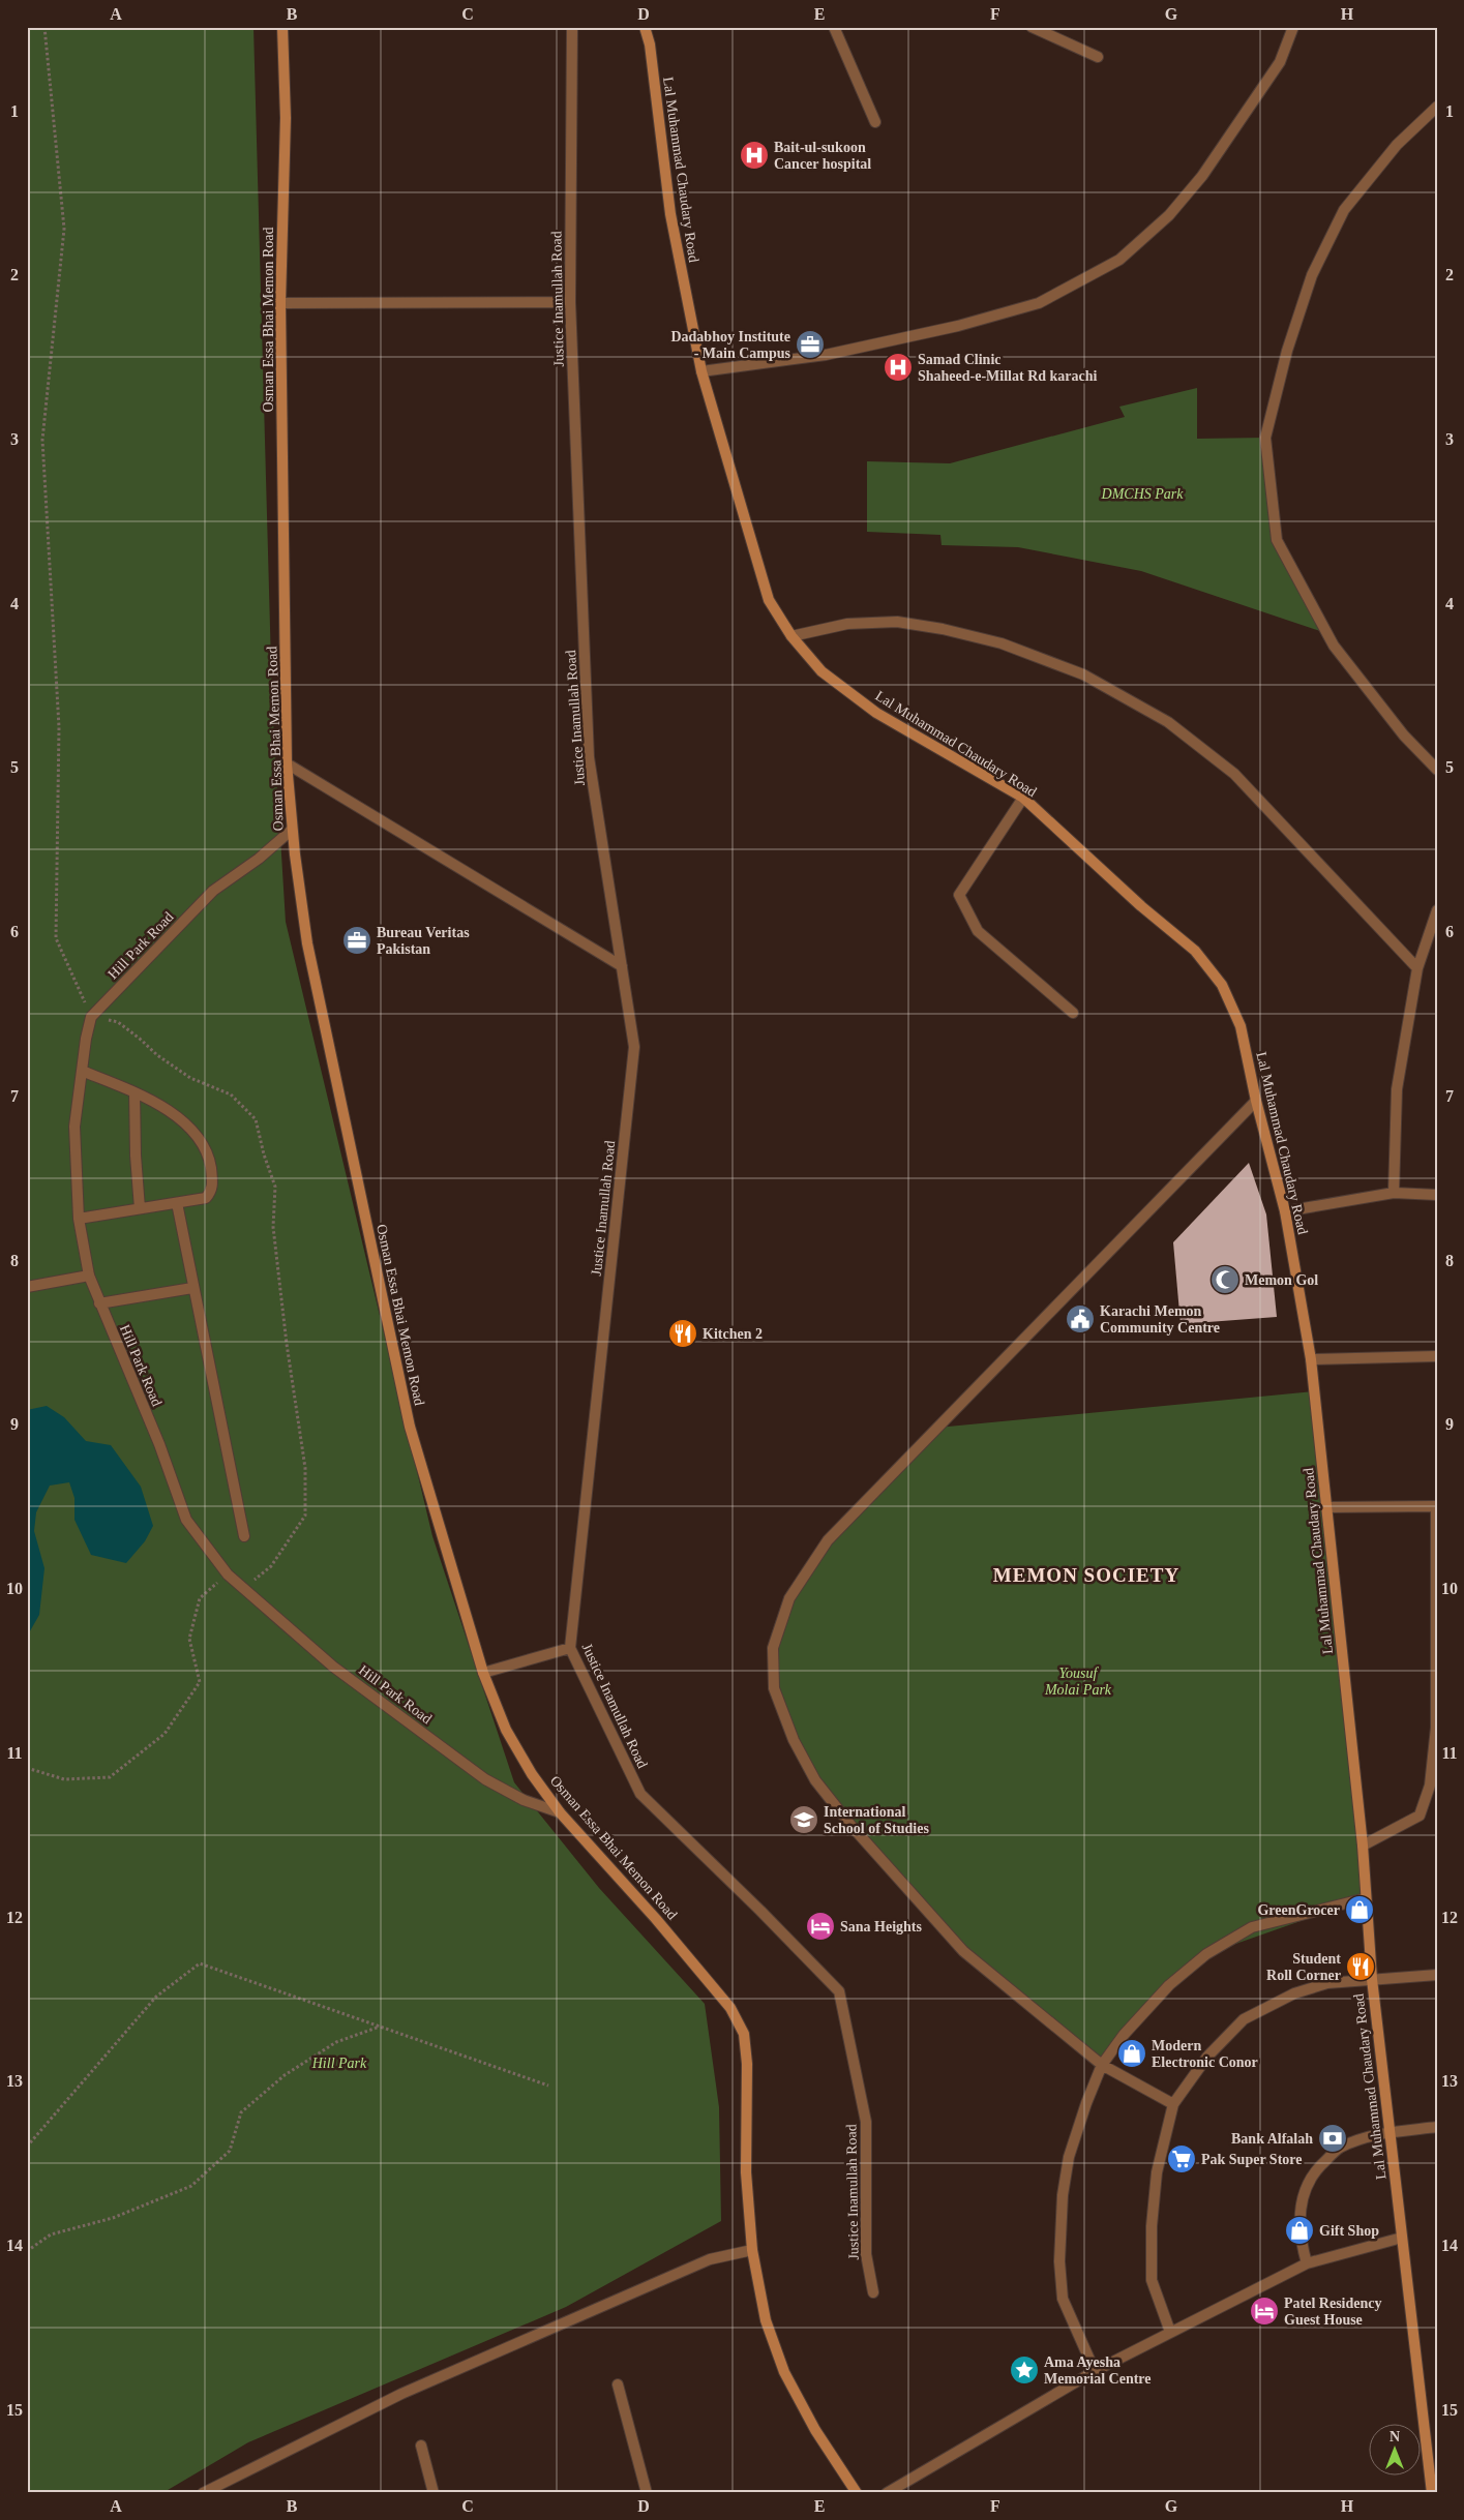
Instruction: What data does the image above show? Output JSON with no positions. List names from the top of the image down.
{
  "streets": {
    "street": [
      "Lal Muhammad Chaudary Road",
      "Justice Inamullah Road",
      "Osman Essa Bhai Memon Road",
      "Hill Park Road"
    ]
  },
  "crossings": [
    ["Osman Essa Bhai Memon Road", "Hill Park Road"]
  ],
  "districts": ["MEMON SOCIETY"],
  "parks": ["DMCHS Park", "Yousuf Molai Park", "Hill Park"],
  "places": {
    "hospital": ["Bait-ul-sukoon Cancer hospital", "Samad Clinic Shaheed-e-Millat Rd karachi"],
    "office": ["Dadabhoy Institute - Main Campus", "Bureau Veritas Pakistan"],
    "mosque": ["Memon Gol"],
    "public building": ["Karachi Memon Community Centre"],
    "restaurant": ["Kitchen 2", "Student Roll Corner"],
    "school or university": ["International School of Studies"],
    "shop": ["GreenGrocer", "Modern Electronic Conor", "Gift Shop"],
    "hotel": ["Sana Heights", "Patel Residency Guest House"],
    "bank": ["Bank Alfalah"],
    "supermarket": ["Pak Super Store"],
    "place": ["Ama Ayesha Memorial Centre"]
  },
  "north": "top",
  "grid": {
    "columns": [
      "A",
      "B",
      "C",
      "D",
      "E",
      "F",
      "G",
      "H"
    ],
    "rows": [
      "1",
      "2",
      "3",
      "4",
      "5",
      "6",
      "7",
      "8",
      "9",
      "10",
      "11",
      "12",
      "13",
      "14",
      "15"
    ]
  }
}
